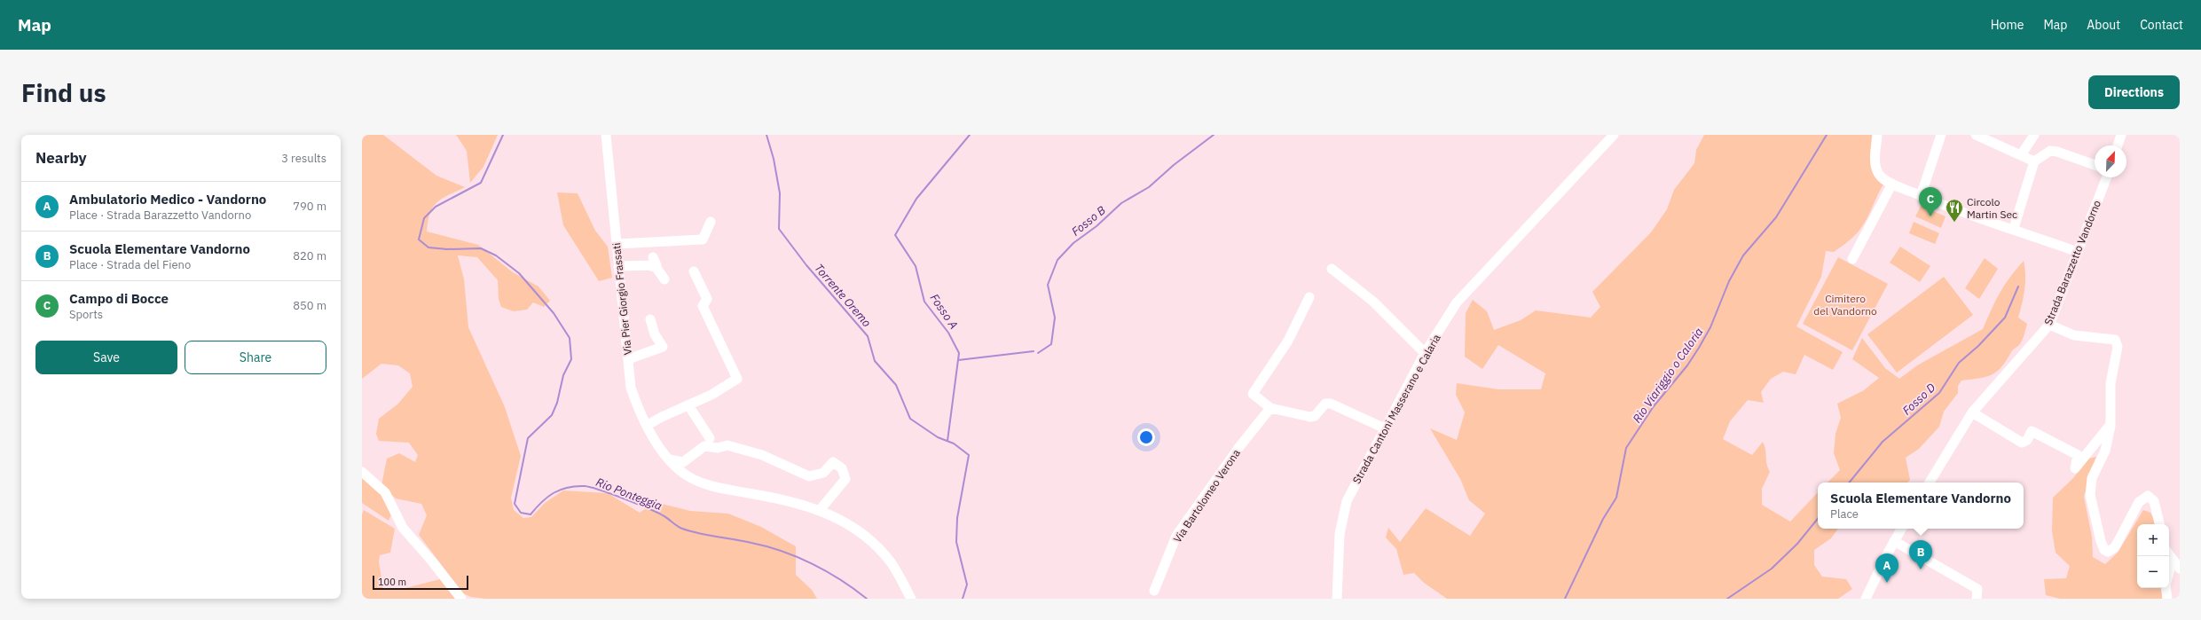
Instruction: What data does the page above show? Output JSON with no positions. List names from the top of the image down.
{
  "streets": {
    "street": [
      "Strada Barazzetto Vandorno",
      "Via Pier Giorgio Frassati",
      "Strada Cantoni Masserano e Calaria",
      "Via Bartolomeo Verona"
    ]
  },
  "water": [
    "Fosso B",
    "Torrente Oremo",
    "Fosso A",
    "Rio Viariggio o Caloria",
    "Fosso D",
    "Rio Ponteggia"
  ],
  "parks": ["Cimitero del Vandorno"],
  "places": {
    "restaurant": ["Circolo Martin Sec"]
  },
  "scale_bar": "100 m",
  "north": "top right",
  "page": {
    "header": "Map",
    "nav": [
      "Home",
      "Map",
      "About",
      "Contact"
    ],
    "buttons": [
      "Directions",
      ["Save", "Share"]
    ],
    "title": "Find us",
    "heading": ["Nearby", "3 results"],
    "list": [
      {
        "mark": "A",
        "name": "Ambulatorio Medico - Vandorno",
        "note": "Place · Strada Barazzetto Vandorno",
        "value": "790 m"
      },
      {
        "mark": "B",
        "name": "Scuola Elementare Vandorno",
        "note": "Place · Strada del Fieno",
        "value": "820 m"
      },
      {
        "mark": "C",
        "name": "Campo di Bocce",
        "note": "Sports",
        "value": "850 m"
      }
    ],
    "pins": ["C", "B", "A"],
    "popup": ["Scuola Elementare Vandorno", "Place"],
    "map_buttons": ["+", "−"],
    "scale": "100 m"
  }
}
